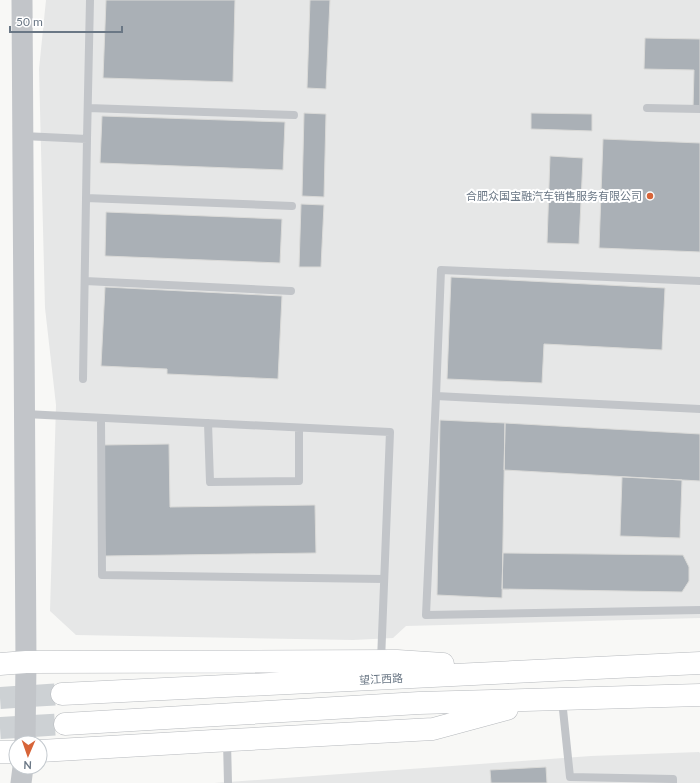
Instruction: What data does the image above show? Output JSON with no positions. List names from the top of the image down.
{
  "streets": {
    "main road": ["望江西路"]
  },
  "places": ["合肥众国宝融汽车销售服务有限公司"],
  "scale_bar": "50 m",
  "north": "bottom"
}
